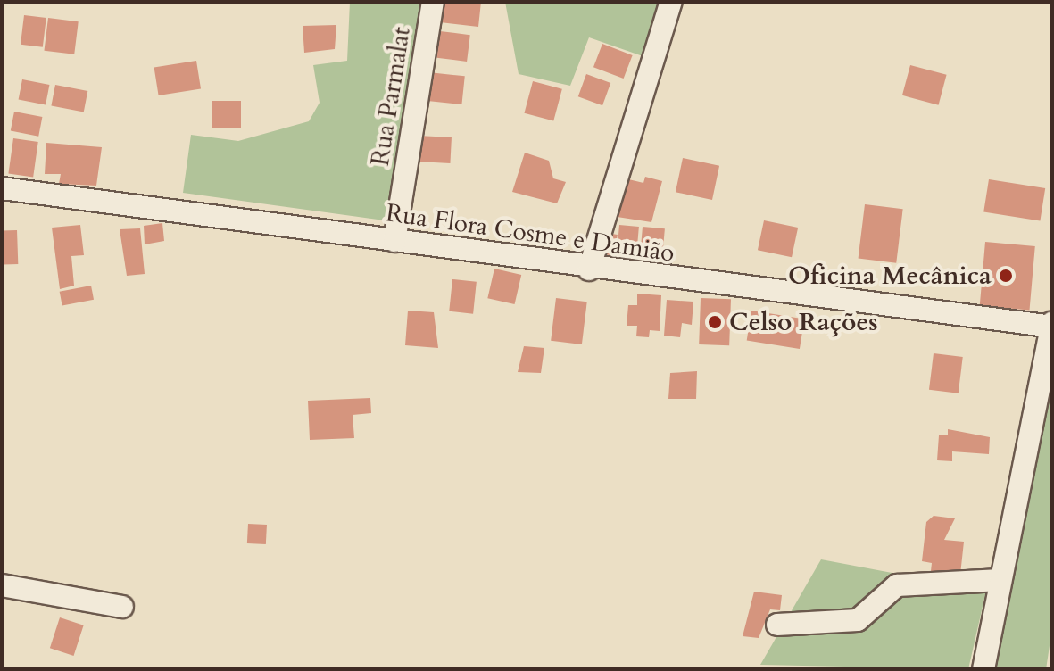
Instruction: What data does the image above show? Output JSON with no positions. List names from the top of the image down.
{
  "streets": {
    "street": ["Rua Parmalat", "Rua Flora Cosme e Damião"]
  },
  "crossings": [
    ["Rua Parmalat", "Rua Flora Cosme e Damião"]
  ],
  "places": ["Oficina Mecânica", "Celso Rações"]
}
